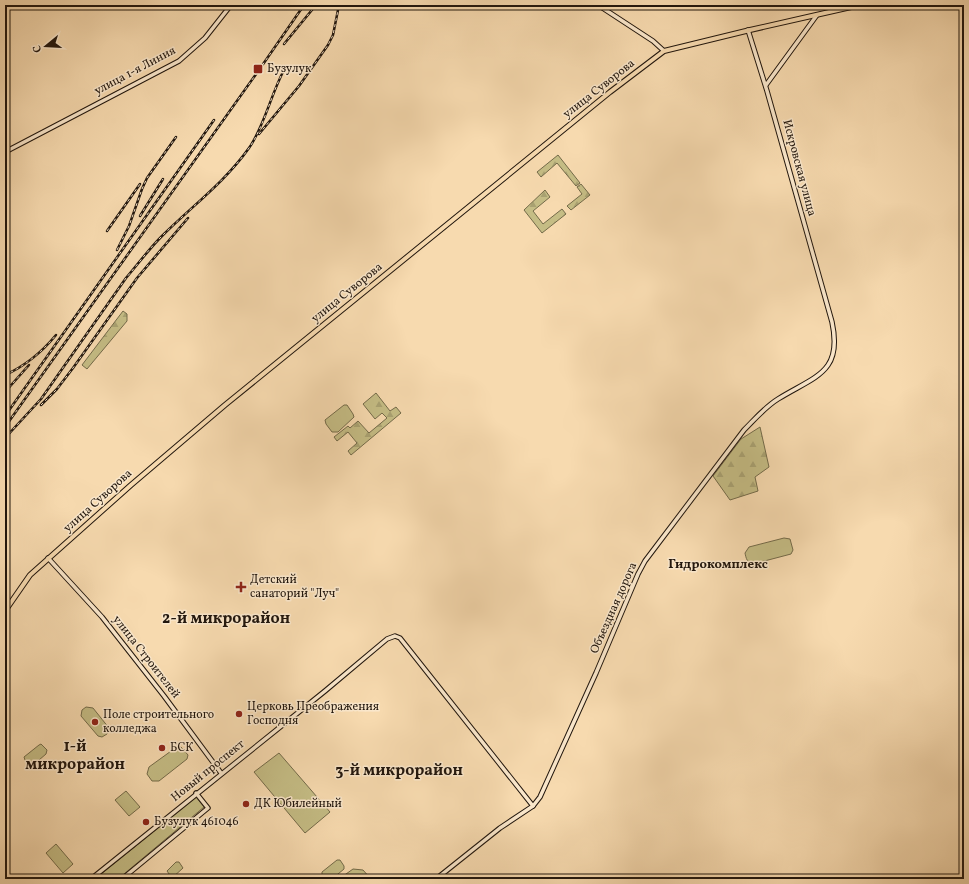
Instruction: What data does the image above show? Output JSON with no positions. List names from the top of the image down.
{
  "streets": {
    "main road": [
      "улица 1-я Линия",
      "улица Суворова",
      "Искровская улица",
      "Объездная дорога",
      "улица Строителей",
      "Новый проспект"
    ]
  },
  "crossings": [
    ["улица Суворова", "улица Строителей"],
    ["Искровская улица", "Объездная дорога"],
    ["Объездная дорога", "Новый проспект"],
    ["улица Строителей", "Новый проспект"]
  ],
  "districts": [
    "Гидрокомплекс",
    "2-й микрорайон",
    "1-й микрорайон",
    "3-й микрорайон"
  ],
  "places": {
    "transit": ["Бузулук"],
    "health": ["Детский санаторий \"Луч\""],
    "other": [
      "Церковь Преображения Господня",
      "Поле строительного колледжа",
      "БСК",
      "ДК Юбилейный",
      "Бузулук 461046"
    ]
  },
  "north": "left"
}
